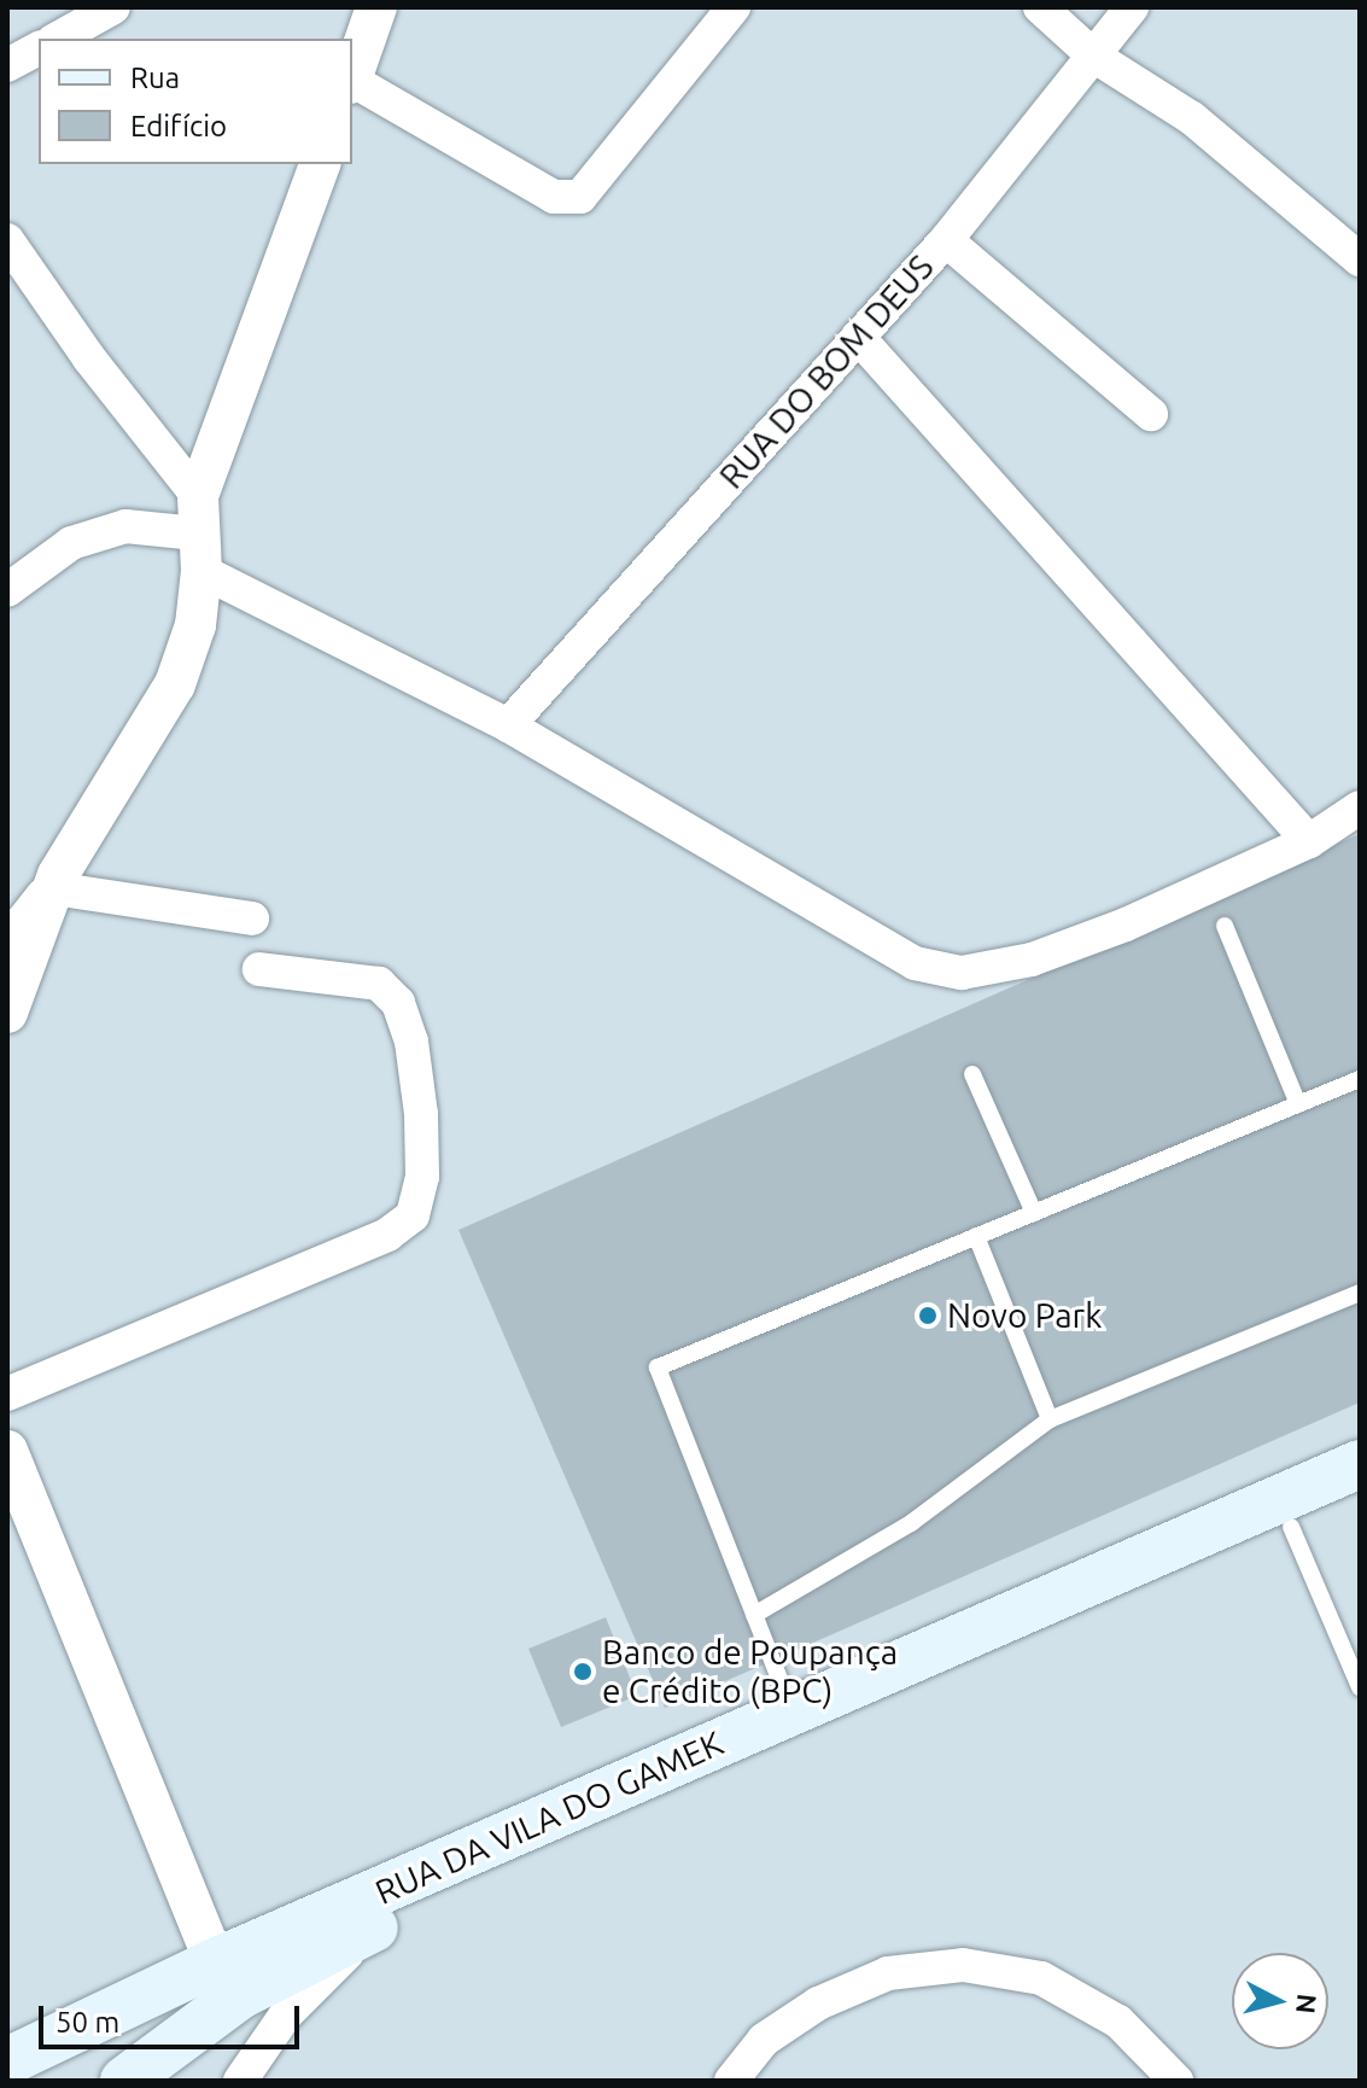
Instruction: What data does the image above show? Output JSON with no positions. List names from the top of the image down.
{
  "streets": {
    "main road": ["RUA DA VILA DO GAMEK"],
    "street": ["RUA DO BOM DEUS"]
  },
  "places": ["Novo Park", "Banco de Poupança e Crédito (BPC)"],
  "legend": ["Rua", "Edifício"],
  "scale_bar": "50 m",
  "north": "right"
}
